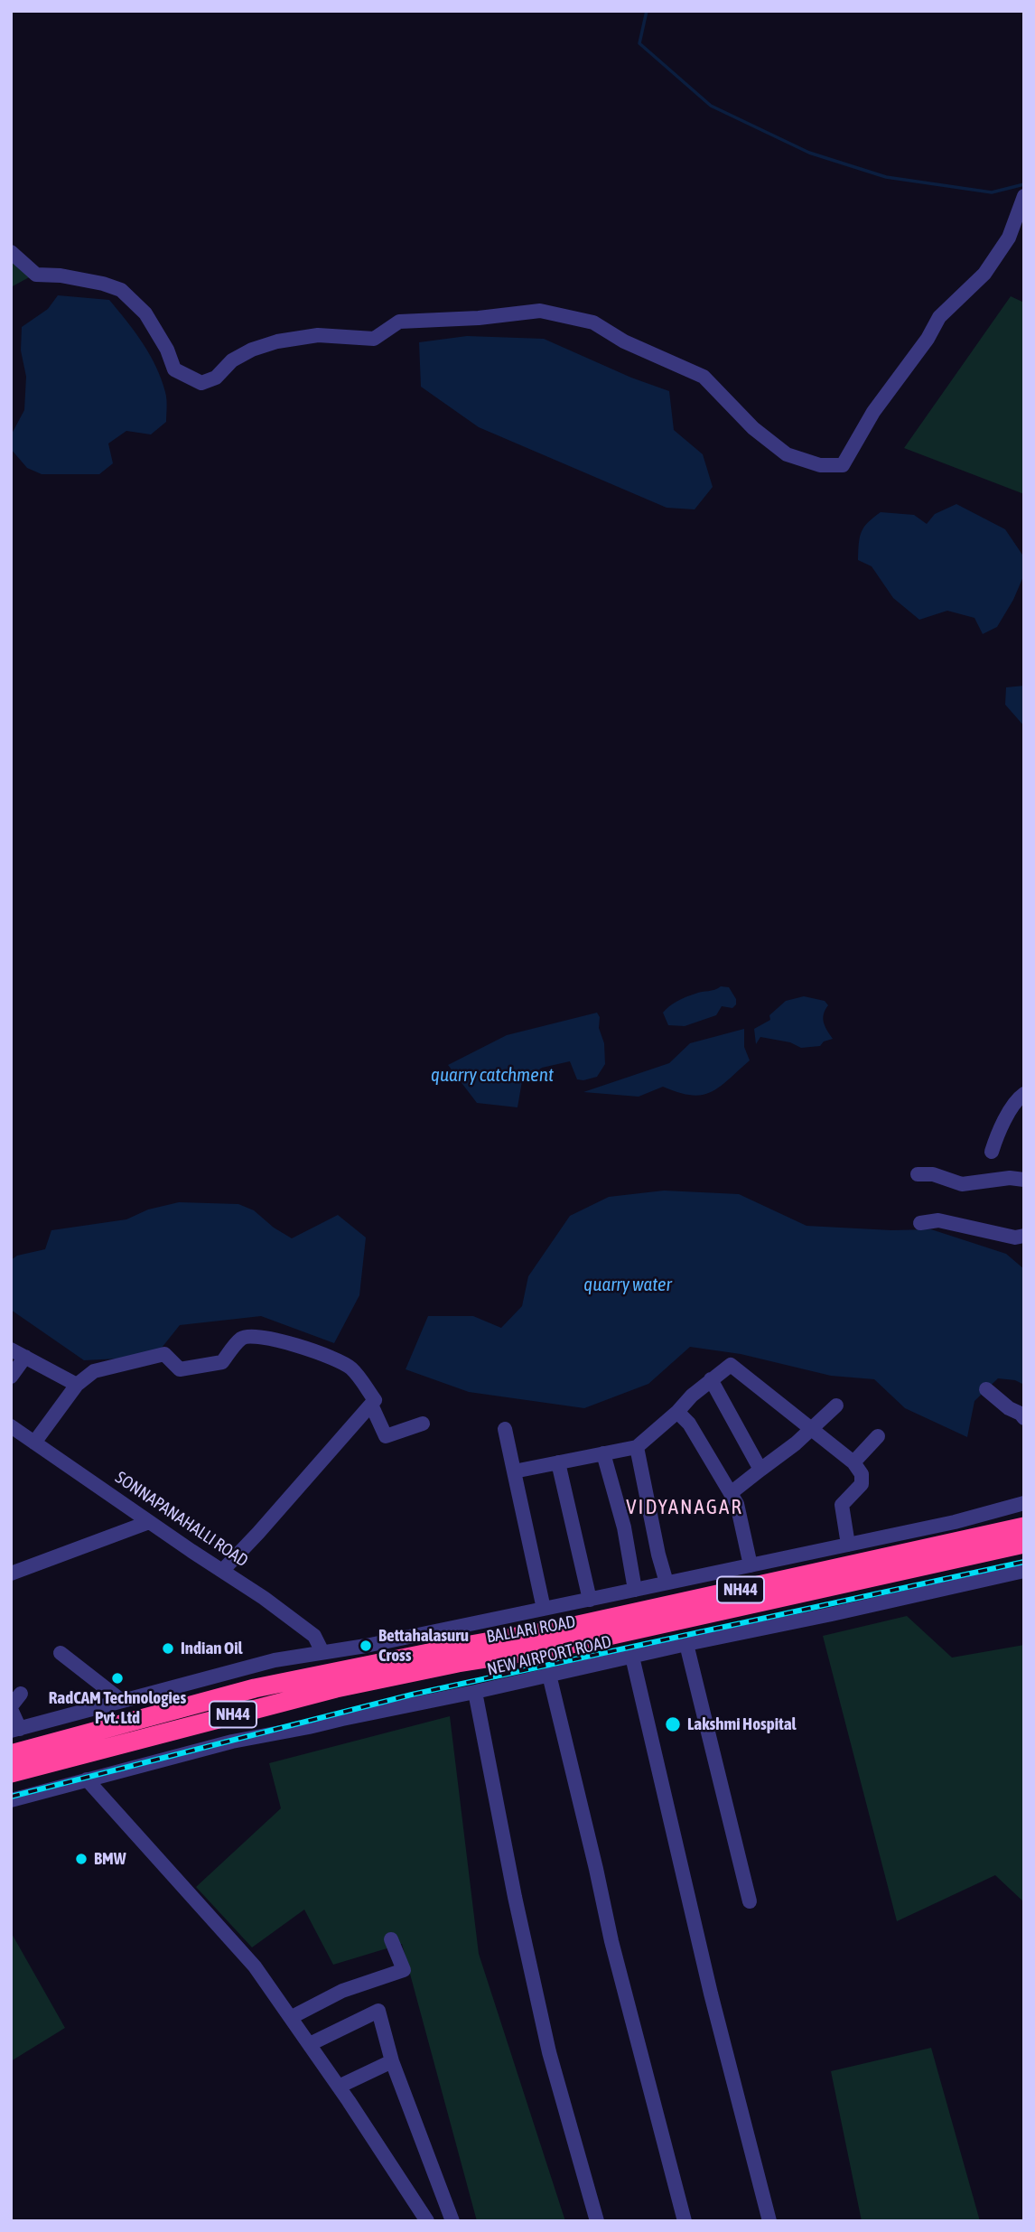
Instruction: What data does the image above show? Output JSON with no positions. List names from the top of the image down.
{
  "streets": {
    "highway": ["NH44", "BALLARI ROAD"],
    "street": ["SONNAPANAHALLI ROAD", "NEW AIRPORT ROAD"]
  },
  "districts": ["VIDYANAGAR"],
  "water": ["quarry catchment", "quarry water"],
  "places": [
    "Bettahalasuru Cross",
    "Indian Oil",
    "RadCAM Technologies Pvt. Ltd",
    "Lakshmi Hospital",
    "BMW"
  ]
}
